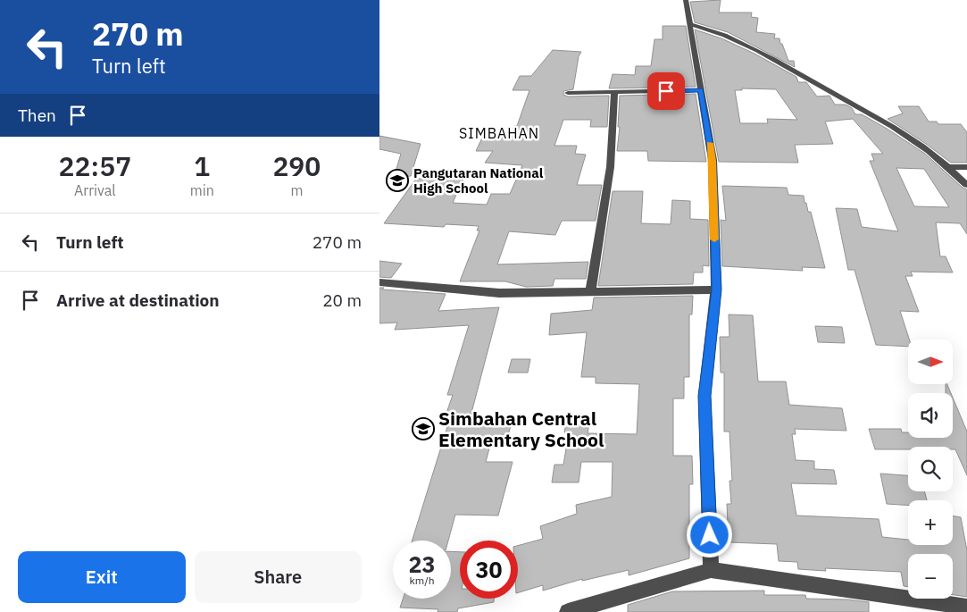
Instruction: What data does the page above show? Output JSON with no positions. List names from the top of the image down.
{
  "districts": ["SIMBAHAN"],
  "places": {
    "school or university": ["Pangutaran National High School", "Simbahan Central Elementary School"]
  },
  "north": "right",
  "page": {
    "turn": ["270 m", "Turn left"],
    "then": "Then",
    "eta": [
      "22:57",
      "Arrival",
      "1",
      "min",
      "290",
      "m"
    ],
    "list": [
      {
        "name": "Turn left",
        "value": "270 m"
      },
      {
        "name": "Arrive at destination",
        "value": "20 m"
      }
    ],
    "map_buttons": ["+", "−"],
    "speed": "23 km/h",
    "limit": "30",
    "buttons": ["Exit", "Share"]
  }
}
